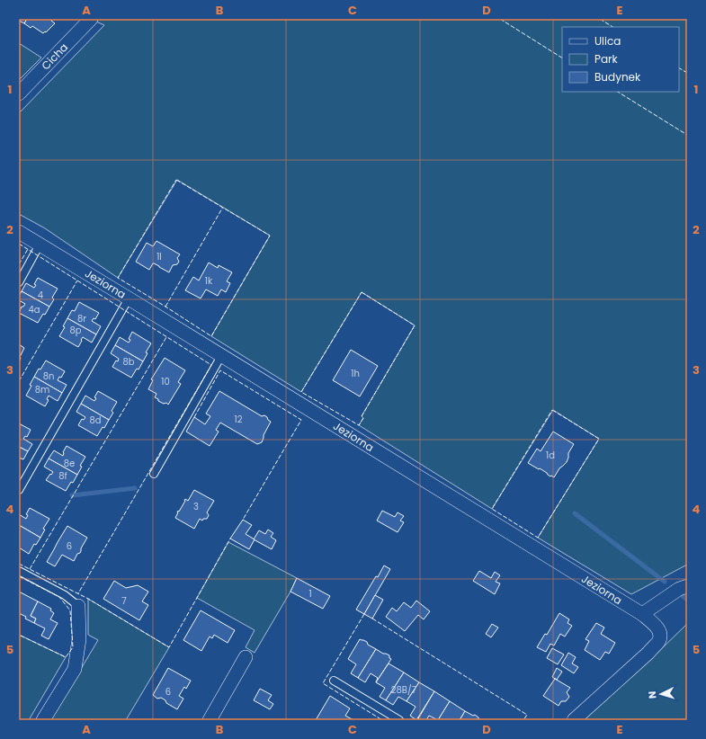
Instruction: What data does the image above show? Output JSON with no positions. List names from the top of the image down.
{
  "streets": {
    "street": ["Cicha", "Jeziorna"]
  },
  "house_numbers": [
    "1l",
    "1k",
    "4",
    "4a",
    "8r",
    "8p",
    "8b",
    "1h",
    "8n",
    "10",
    "8m",
    "12",
    "8d",
    "1d",
    "8e",
    "8f",
    "3",
    "6",
    "1",
    "7",
    "28B/7",
    "6"
  ],
  "legend": ["Ulica", "Park", "Budynek"],
  "north": "left",
  "grid": {
    "columns": [
      "A",
      "B",
      "C",
      "D",
      "E"
    ],
    "rows": [
      "1",
      "2",
      "3",
      "4",
      "5"
    ]
  }
}
